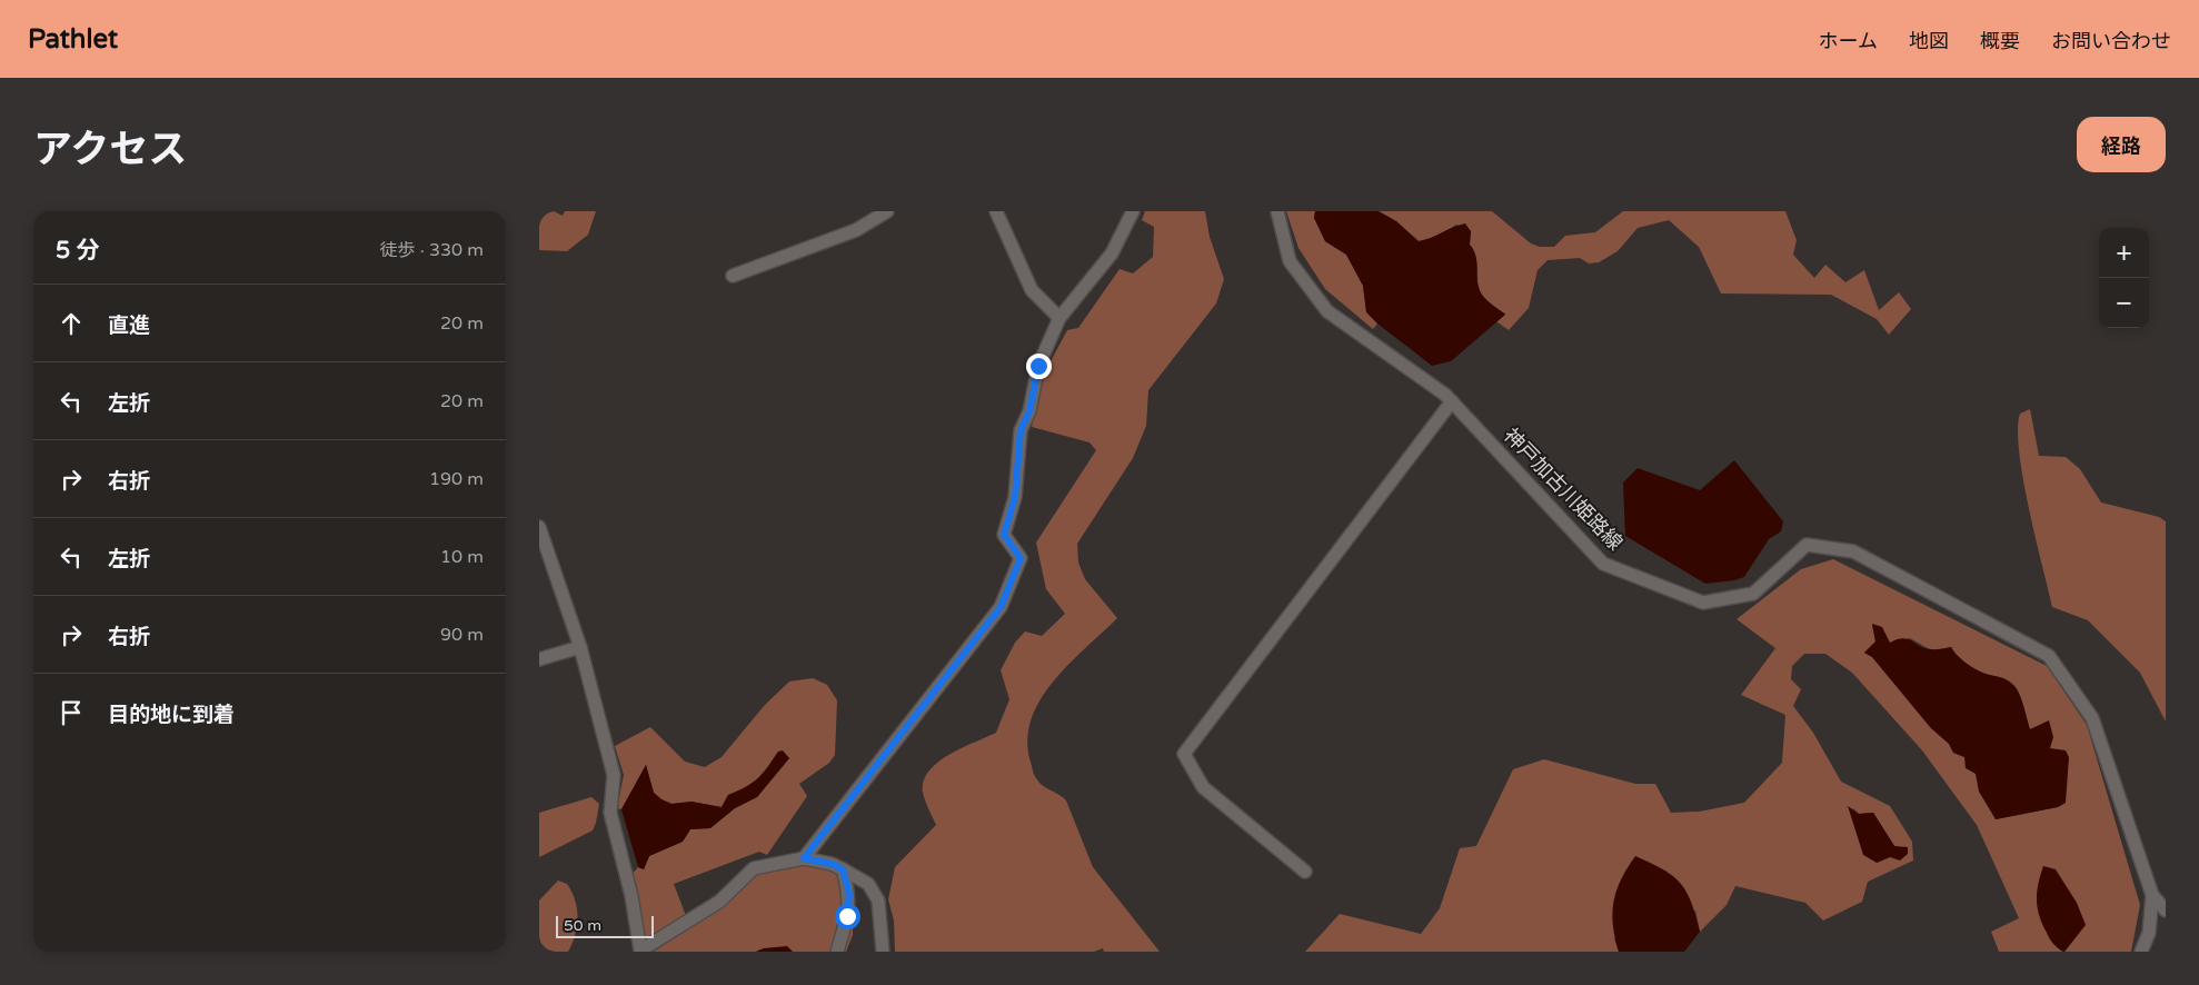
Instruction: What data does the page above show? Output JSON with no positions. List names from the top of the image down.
{
  "streets": {
    "street": ["神戸加古川姫路線"]
  },
  "scale_bar": "50 m",
  "page": {
    "header": "Pathlet",
    "nav": [
      "ホーム",
      "地図",
      "概要",
      "お問い合わせ"
    ],
    "title": "アクセス",
    "buttons": "経路",
    "heading": ["5 分", "徒歩 · 330 m"],
    "map_buttons": ["+", "−"],
    "list": [
      ["直進", "20 m"],
      ["左折", "20 m"],
      ["右折", "190 m"],
      ["左折", "10 m"],
      ["右折", "90 m"],
      "目的地に到着"
    ],
    "scale": "50 m"
  }
}
